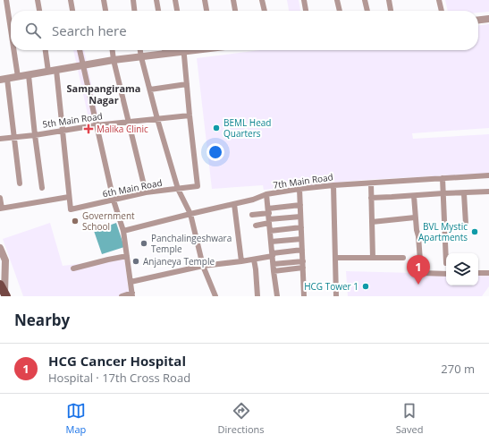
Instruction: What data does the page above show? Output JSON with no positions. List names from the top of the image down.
{
  "streets": {
    "street": ["5th Main Road", "7th Main Road", "6th Main Road"]
  },
  "crossings": [
    ["5th Main Road", "6th Main Road"]
  ],
  "districts": ["Sampangirama Nagar"],
  "places": {
    "other": [
      "BEML Head Quarters",
      "Government School",
      "BVL Mystic Apartments",
      "Panchalingeshwara Temple",
      "Anjaneya Temple",
      "HCG Tower 1"
    ],
    "health": ["Malika Clinic"]
  },
  "page": {
    "search": "Search here",
    "pins": "1",
    "heading": "Nearby",
    "list": [
      {
        "mark": "1",
        "name": "HCG Cancer Hospital",
        "note": "Hospital · 17th Cross Road",
        "value": "270 m"
      }
    ],
    "nav": ["Map", "Directions", "Saved"]
  }
}
